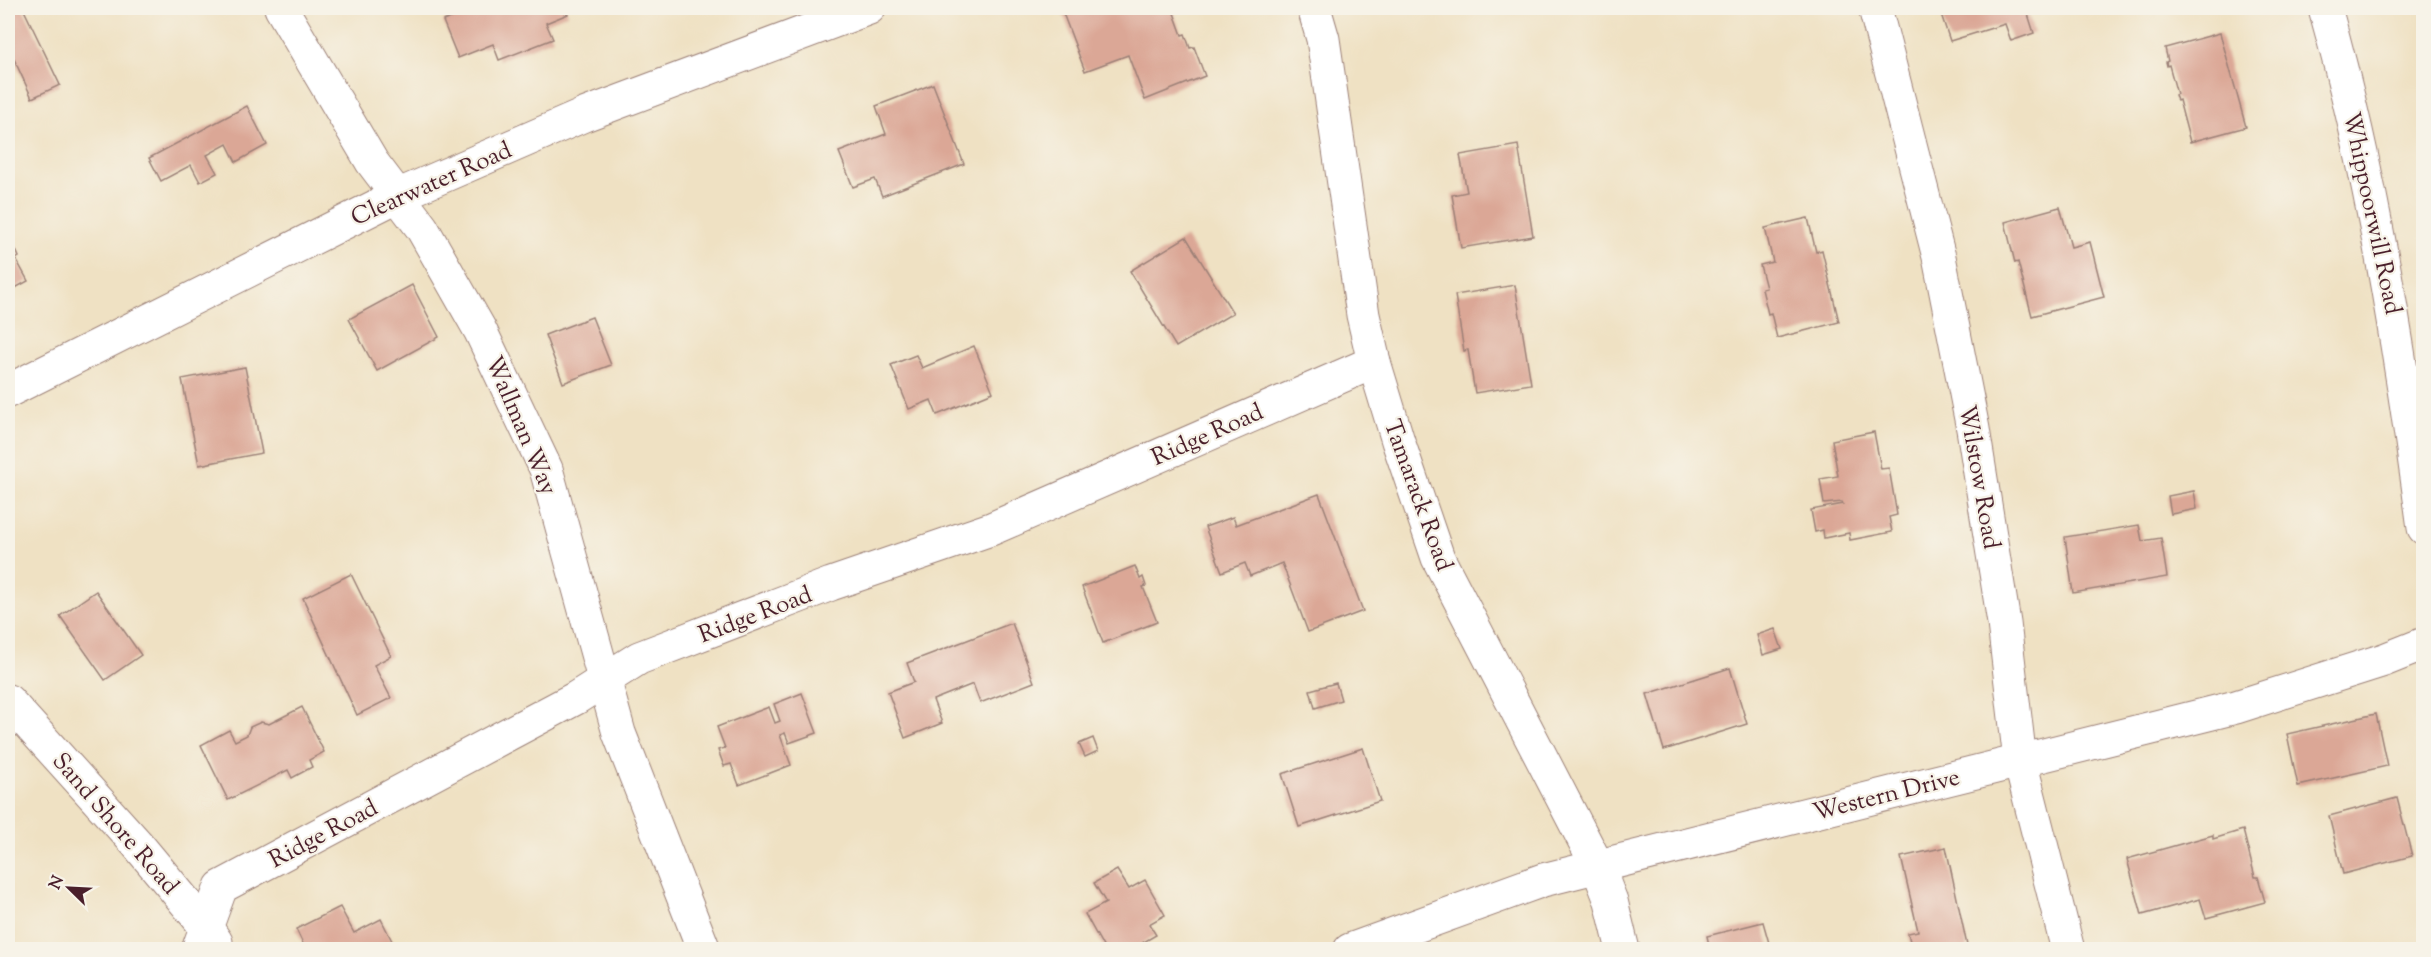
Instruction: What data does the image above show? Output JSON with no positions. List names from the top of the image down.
{
  "streets": {
    "street": [
      "Clearwater Road",
      "Whippoorwill Road",
      "Wallman Way",
      "Ridge Road",
      "Wilstow Road",
      "Tamarack Road",
      "Western Drive",
      "Sand Shore Road"
    ]
  },
  "crossings": [
    ["Clearwater Road", "Wallman Way"],
    ["Wallman Way", "Ridge Road"],
    ["Ridge Road", "Tamarack Road"],
    ["Ridge Road", "Sand Shore Road"],
    ["Wilstow Road", "Western Drive"],
    ["Tamarack Road", "Western Drive"]
  ],
  "north": "top left"
}
